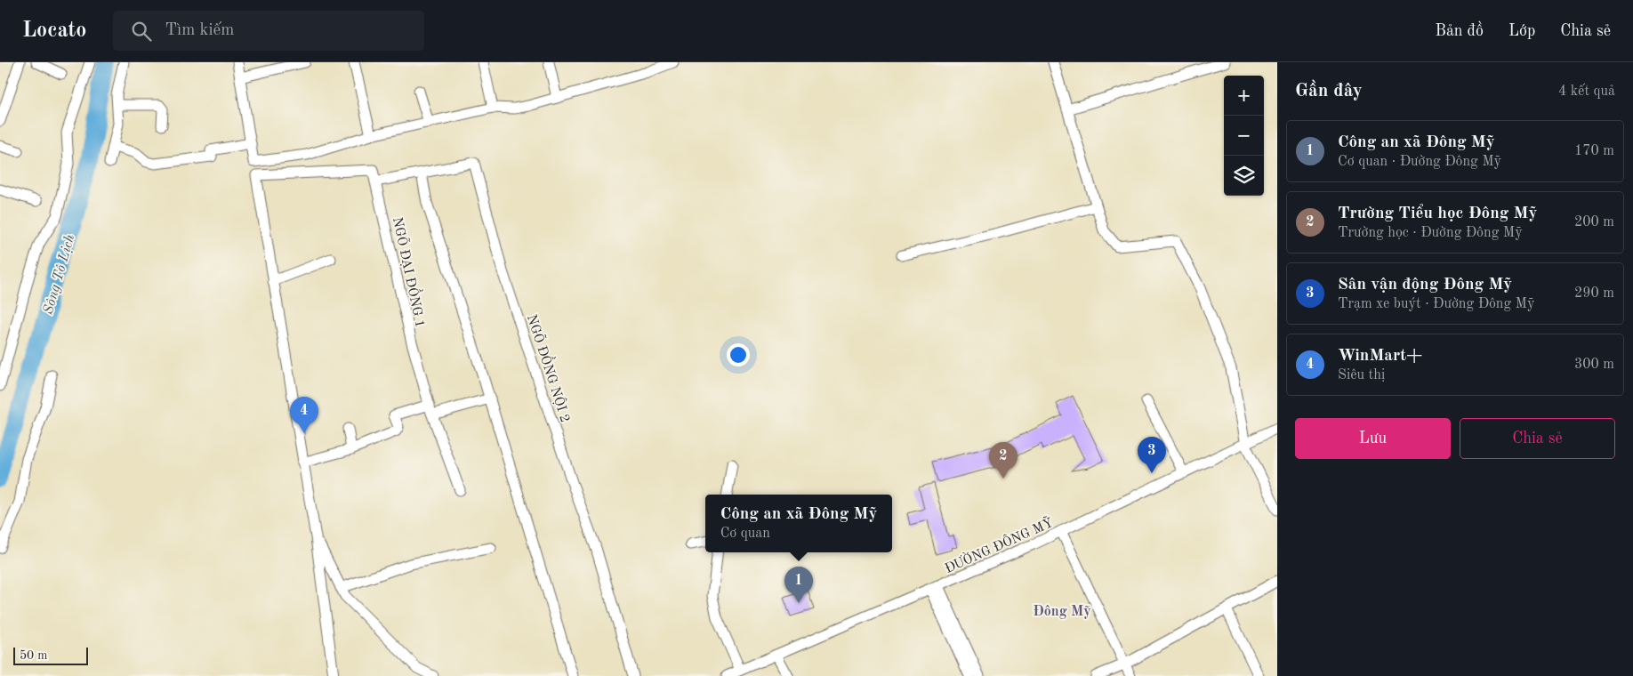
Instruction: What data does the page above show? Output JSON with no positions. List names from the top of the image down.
{
  "streets": {
    "street": ["NGÕ ĐẠI ĐỒNG 1", "NGÕ ĐỒNG NỘI 2", "ĐƯỜNG ĐÔNG MỸ"]
  },
  "crossings": [
    ["NGÕ ĐẠI ĐỒNG 1", "NGÕ ĐỒNG NỘI 2"]
  ],
  "districts": ["Đông Mỹ"],
  "water": ["Sông Tô Lịch"],
  "scale_bar": "50 m",
  "page": {
    "header": "Locato",
    "search": "Tìm kiếm",
    "nav": ["Bản đồ", "Lớp", "Chia sẻ"],
    "heading": ["Gần đây", "4 kết quả"],
    "map_buttons": ["+", "−"],
    "list": [
      {
        "mark": "1",
        "name": "Công an xã Đông Mỹ",
        "note": "Cơ quan · Đường Đông Mỹ",
        "value": "170 m"
      },
      {
        "mark": "2",
        "name": "Trường Tiểu học Đông Mỹ",
        "note": "Trường học · Đường Đông Mỹ",
        "value": "200 m"
      },
      {
        "mark": "3",
        "name": "Sân vận động Đông Mỹ",
        "note": "Trạm xe buýt · Đường Đông Mỹ",
        "value": "290 m"
      },
      {
        "mark": "4",
        "name": "WinMart+",
        "note": "Siêu thị",
        "value": "300 m"
      }
    ],
    "pins": [
      "4",
      "3",
      "2",
      "1"
    ],
    "buttons": ["Lưu", "Chia sẻ"],
    "popup": ["Công an xã Đông Mỹ", "Cơ quan"],
    "scale": "50 m"
  }
}
